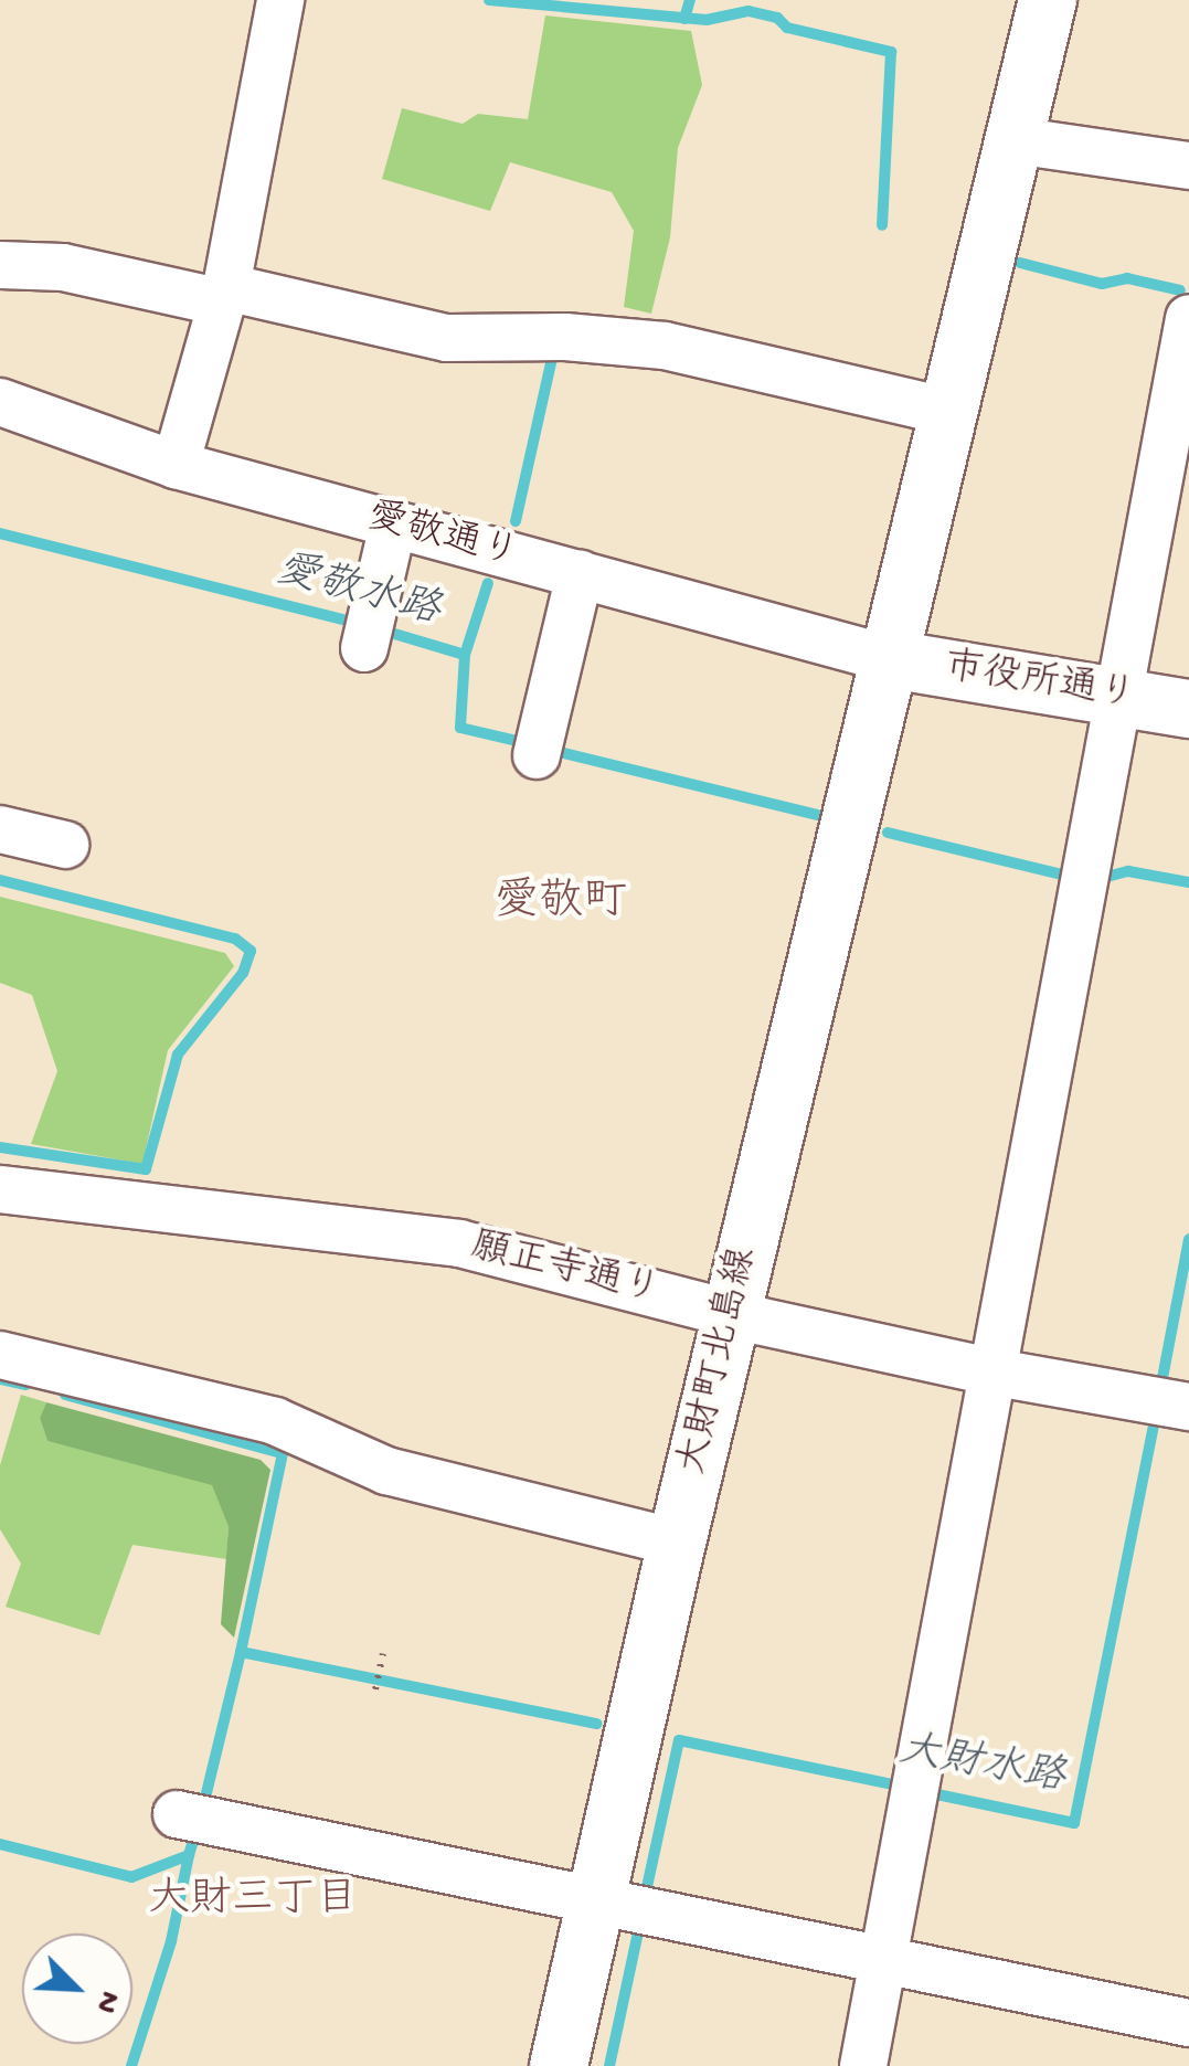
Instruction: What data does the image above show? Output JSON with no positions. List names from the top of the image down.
{
  "streets": {
    "street": [
      "愛敬通り",
      "市役所通り",
      "願正寺通り",
      "大財町北島線"
    ]
  },
  "crossings": [
    ["愛敬通り", "市役所通り"],
    ["愛敬通り", "大財町北島線"],
    ["市役所通り", "大財町北島線"],
    ["願正寺通り", "大財町北島線"]
  ],
  "districts": ["愛敬町", "大財三丁目"],
  "water": ["愛敬水路", "大財水路"],
  "north": "bottom right"
}
